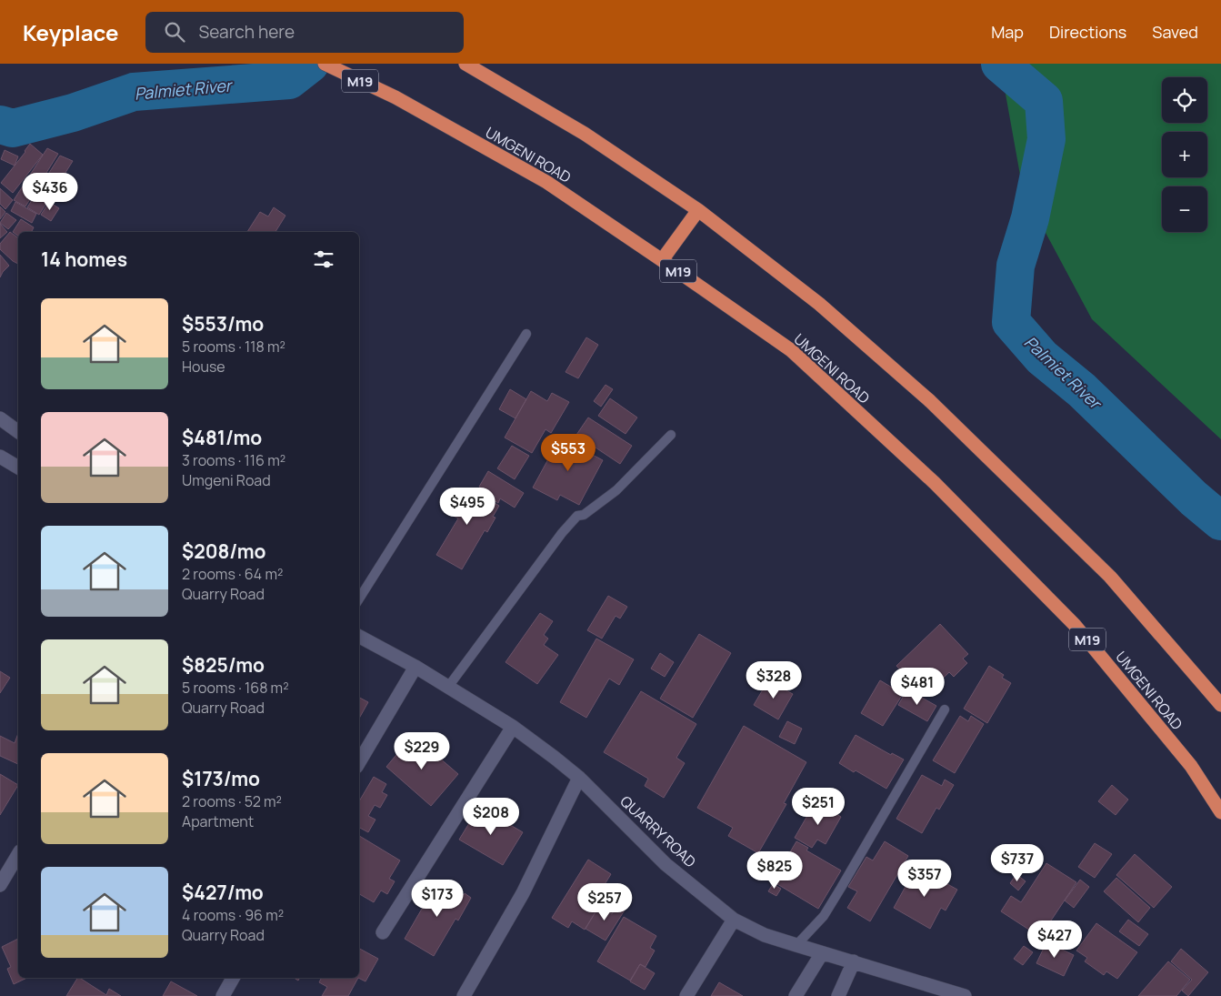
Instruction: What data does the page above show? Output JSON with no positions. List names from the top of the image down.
{
  "streets": {
    "highway": ["M19", "UMGENI ROAD"],
    "street": ["QUARRY ROAD"]
  },
  "water": ["Palmiet River"],
  "page": {
    "header": "Keyplace",
    "search": "Search here",
    "nav": ["Map", "Directions", "Saved"],
    "map_buttons": ["+", "−"],
    "price": [
      "$436",
      "$553",
      "$495",
      "$328",
      "$481",
      "$229",
      "$251",
      "$208",
      "$737",
      "$825",
      "$357",
      "$173",
      "$257",
      "$427"
    ],
    "heading": "14 homes",
    "list": [
      {
        "name": "$553/mo",
        "note": "5 rooms · 118 m² · House"
      },
      {
        "name": "$481/mo",
        "note": "3 rooms · 116 m² · Umgeni Road"
      },
      {
        "name": "$208/mo",
        "note": "2 rooms · 64 m² · Quarry Road"
      },
      {
        "name": "$825/mo",
        "note": "5 rooms · 168 m² · Quarry Road"
      },
      {
        "name": "$173/mo",
        "note": "2 rooms · 52 m² · Apartment"
      },
      {
        "name": "$427/mo",
        "note": "4 rooms · 96 m² · Quarry Road"
      }
    ]
  }
}
